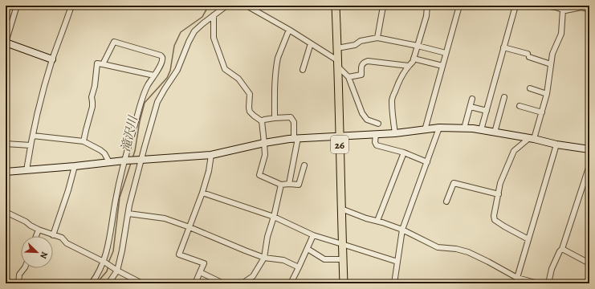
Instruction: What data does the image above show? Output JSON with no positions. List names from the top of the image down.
{
  "streets": {
    "main road": ["26"]
  },
  "water": ["滝沢川"],
  "north": "bottom right"
}
